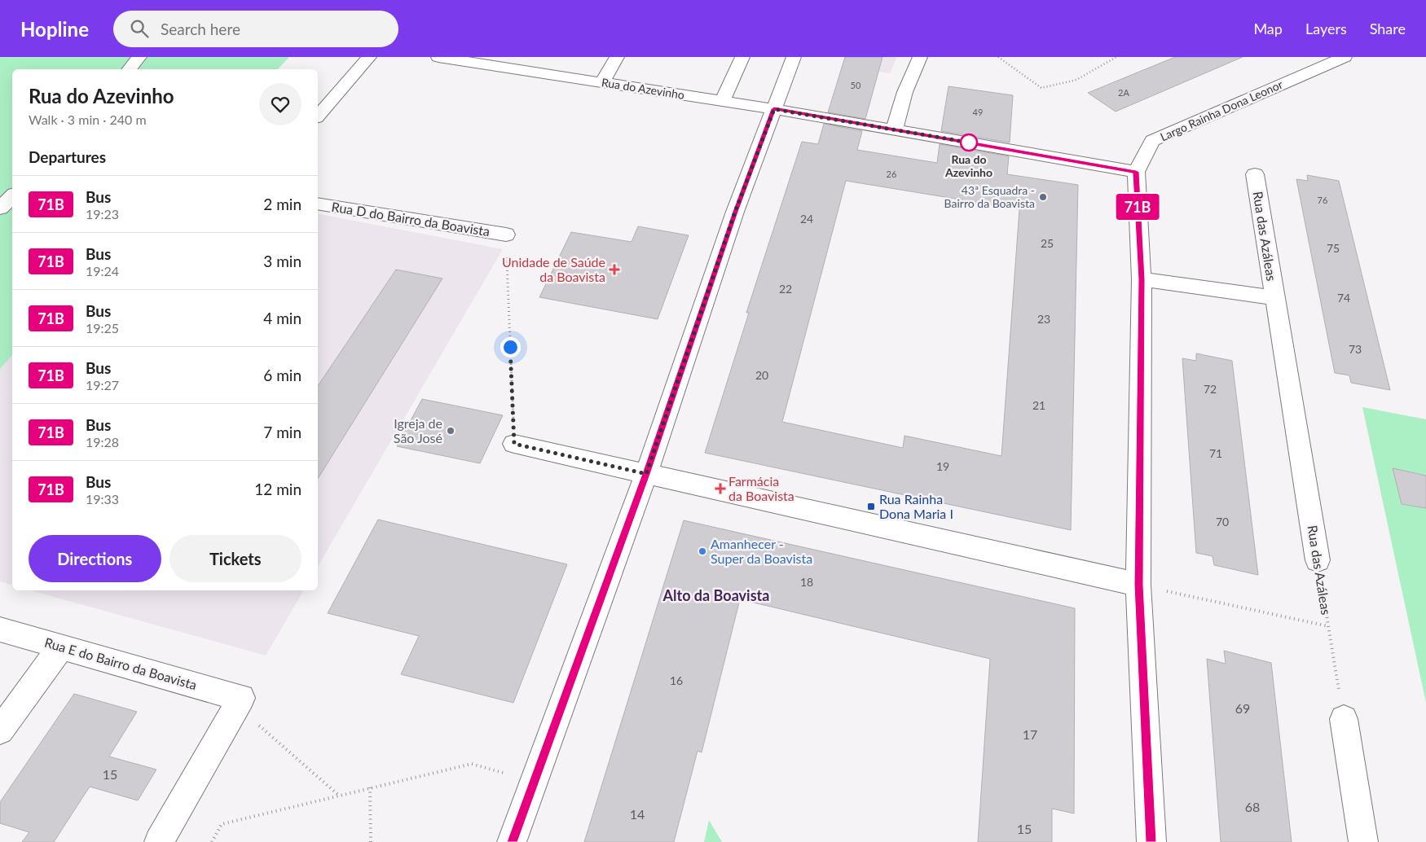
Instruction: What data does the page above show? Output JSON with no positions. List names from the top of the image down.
{
  "streets": {
    "street": [
      "Rua do Azevinho",
      "Largo Rainha Dona Leonor",
      "Rua D do Bairro da Boavista",
      "Rua das Azáleas",
      "Rua E do Bairro da Boavista"
    ]
  },
  "crossings": [
    ["Rua do Azevinho", "Largo Rainha Dona Leonor"]
  ],
  "districts": ["Alto da Boavista"],
  "places": {
    "other": [
      "Rua do Azevinho",
      "43ª Esquadra - Bairro da Boavista",
      "Igreja de São José",
      "Amanhecer - Super da Boavista"
    ],
    "health": ["Unidade de Saúde da Boavista", "Farmácia da Boavista"],
    "transit": ["Rua Rainha Dona Maria I"]
  },
  "lines": ["bus line 71B"],
  "house_numbers": [
    "50",
    "2A",
    "49",
    "26",
    "76",
    "24",
    "25",
    "75",
    "22",
    "74",
    "23",
    "73",
    "20",
    "72",
    "21",
    "71",
    "19",
    "70",
    "18",
    "16",
    "69",
    "17",
    "15",
    "68",
    "14",
    "15"
  ],
  "page": {
    "header": "Hopline",
    "search": "Search here",
    "nav": ["Map", "Layers", "Share"],
    "on_map": "71B",
    "heading": [
      ["Rua do Azevinho", "Walk · 3 min · 240 m"],
      "Departures"
    ],
    "list": [
      {
        "mark": "71B",
        "name": "Bus",
        "note": "19:23",
        "value": "2 min"
      },
      {
        "mark": "71B",
        "name": "Bus",
        "note": "19:24",
        "value": "3 min"
      },
      {
        "mark": "71B",
        "name": "Bus",
        "note": "19:25",
        "value": "4 min"
      },
      {
        "mark": "71B",
        "name": "Bus",
        "note": "19:27",
        "value": "6 min"
      },
      {
        "mark": "71B",
        "name": "Bus",
        "note": "19:28",
        "value": "7 min"
      },
      {
        "mark": "71B",
        "name": "Bus",
        "note": "19:33",
        "value": "12 min"
      }
    ],
    "buttons": ["Directions", "Tickets"]
  }
}
